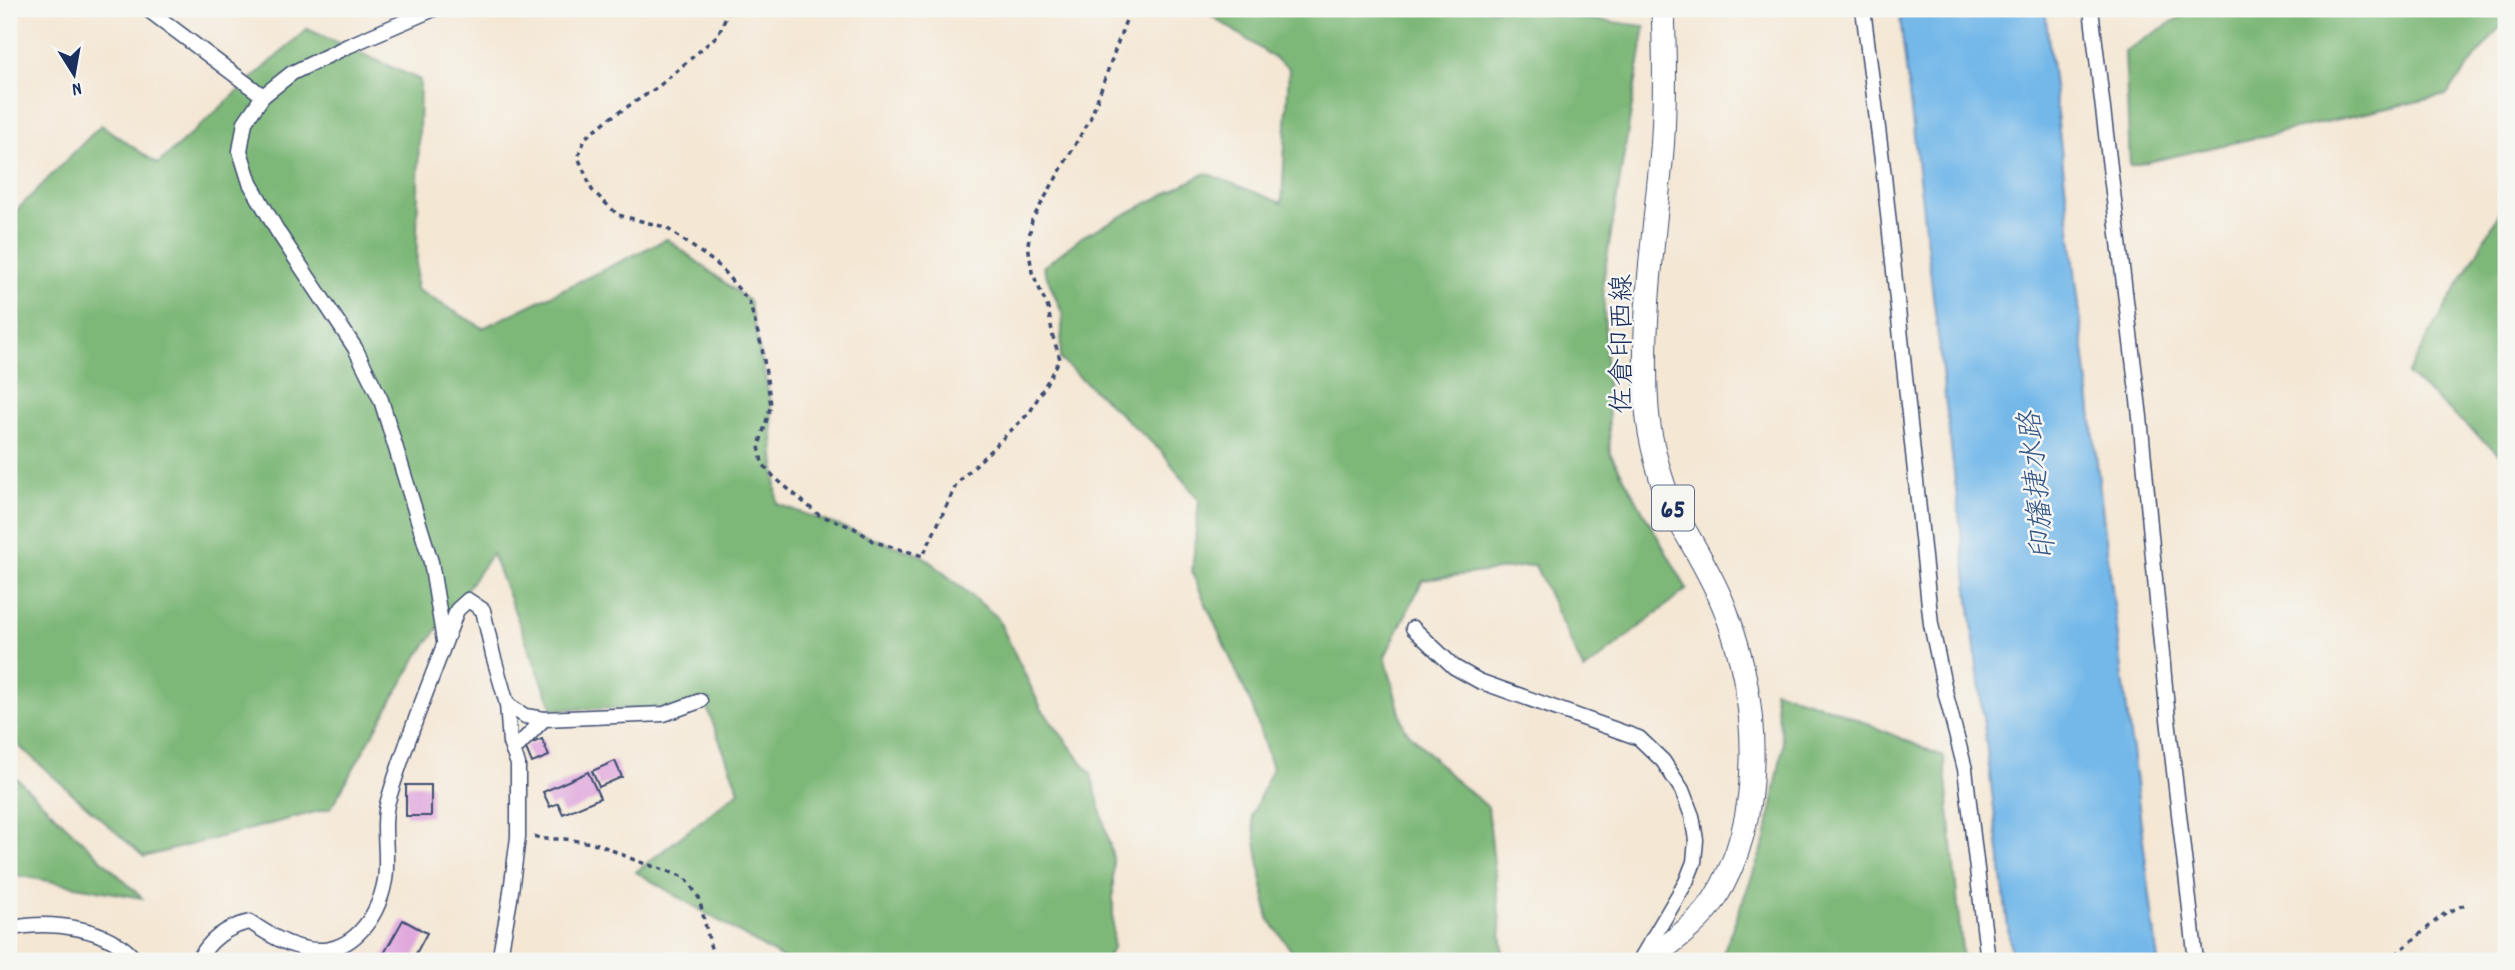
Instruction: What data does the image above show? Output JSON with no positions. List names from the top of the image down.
{
  "streets": {
    "main road": ["佐倉印西線", "65"]
  },
  "water": ["印旛捷水路"],
  "north": "bottom"
}
